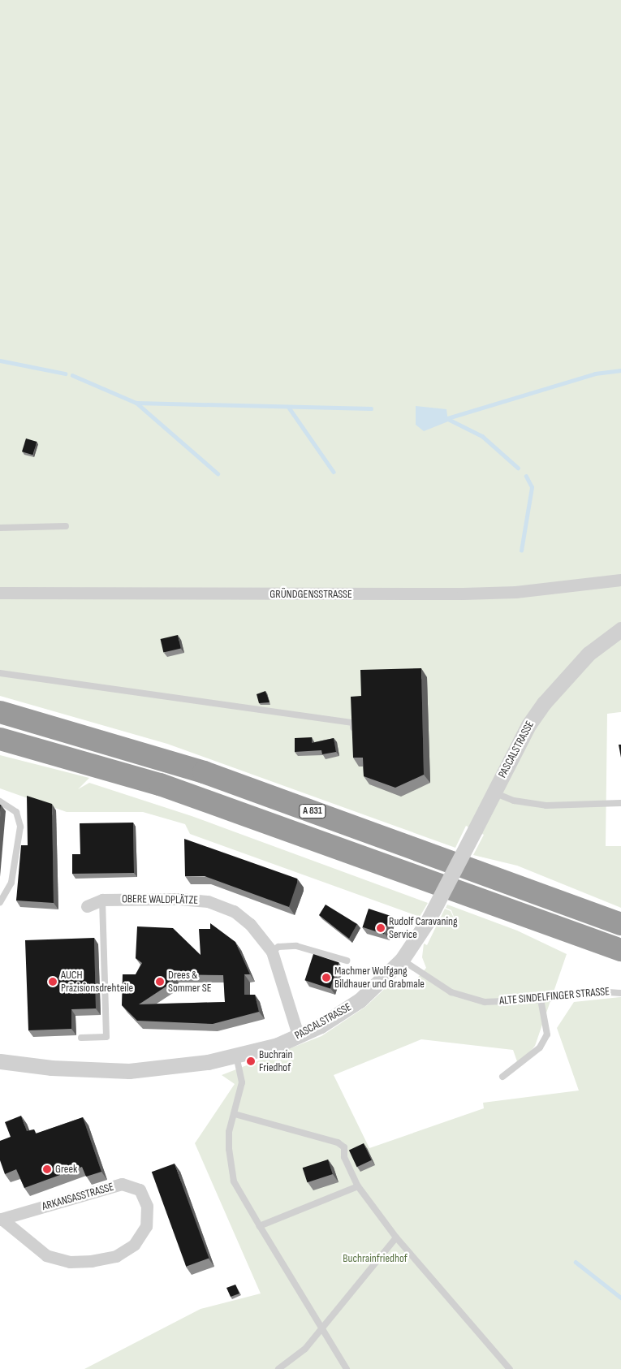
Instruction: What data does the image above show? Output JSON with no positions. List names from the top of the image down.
{
  "streets": {
    "highway": ["A 831"],
    "street": [
      "GRÜNDGENSSTRASSE",
      "PASCALSTRASSE",
      "OBERE WALDPLÄTZE",
      "ARKANSASSTRASSE"
    ],
    "lane": ["ALTE SINDELFINGER STRASSE"]
  },
  "crossings": [
    ["PASCALSTRASSE", "OBERE WALDPLÄTZE"],
    ["PASCALSTRASSE", "ALTE SINDELFINGER STRASSE"]
  ],
  "parks": ["Buchrainfriedhof"],
  "places": [
    "Rudolf Caravaning Service",
    "Machmer Wolfgang Bildhauer und Grabmale",
    "AUCH Präzisionsdrehteile",
    "Drees & Sommer SE",
    "Buchrain Friedhof",
    "Greek"
  ]
}
